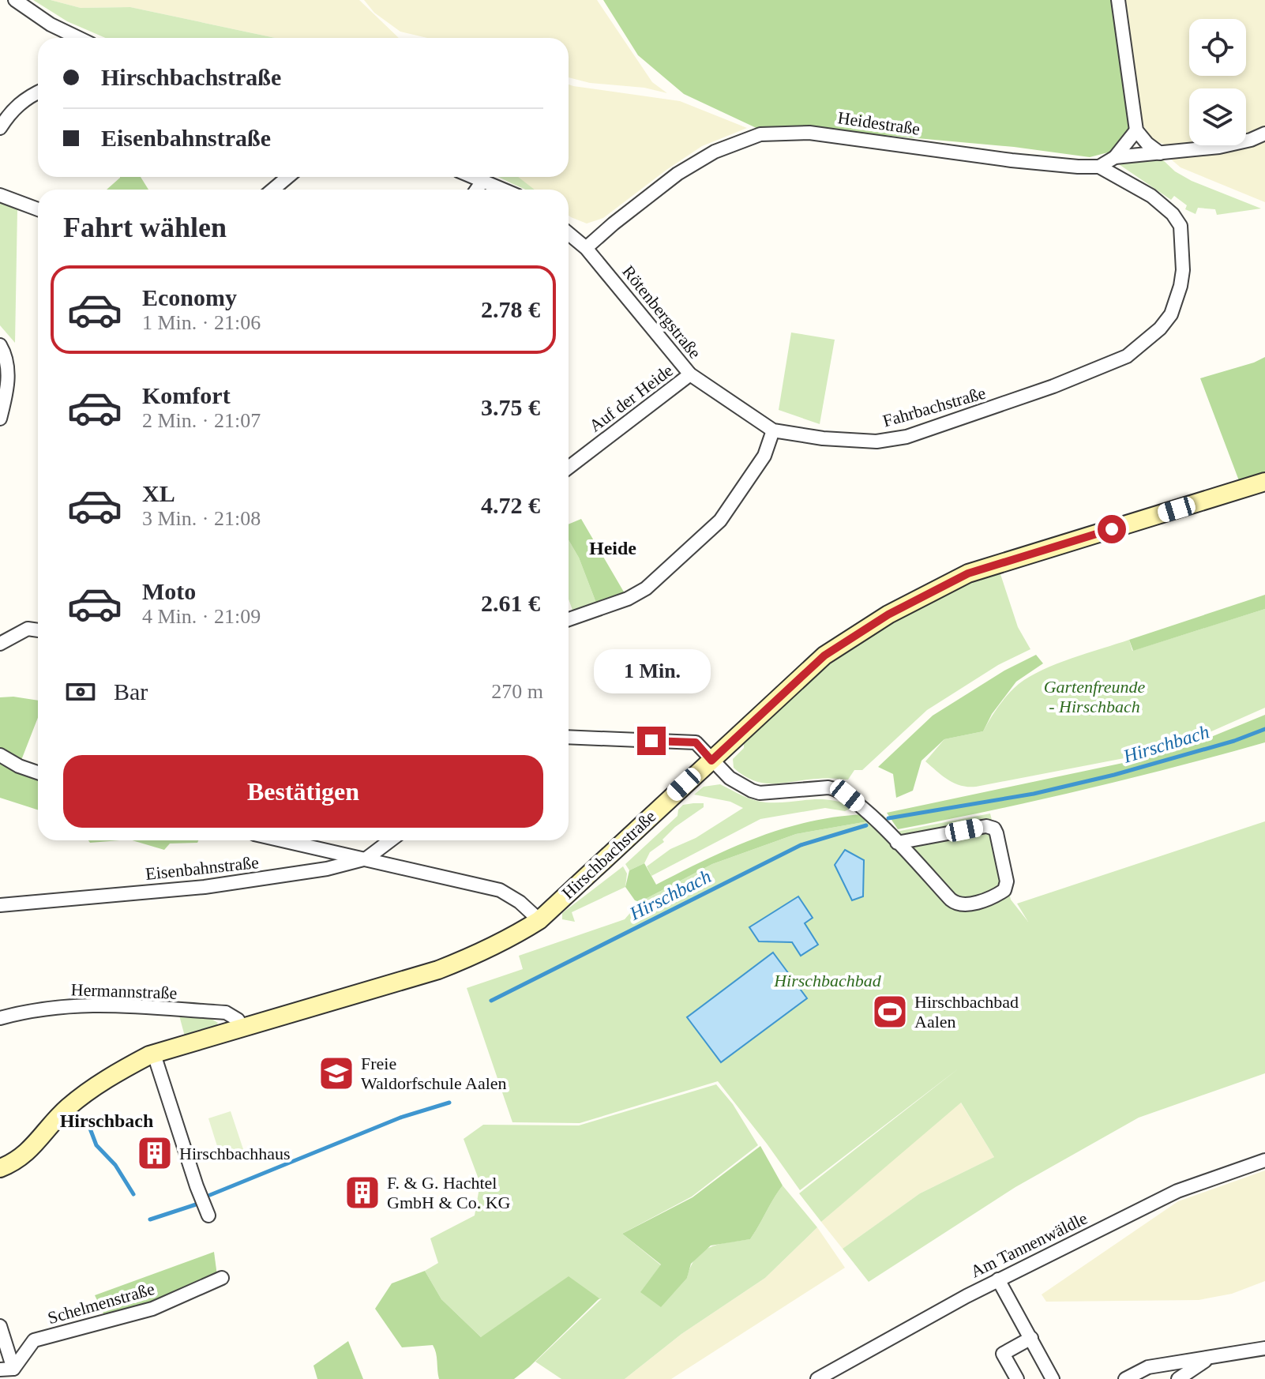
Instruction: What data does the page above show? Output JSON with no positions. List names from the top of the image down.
{
  "streets": {
    "street": [
      "Heidestraße",
      "Rötenbergstraße",
      "Auf der Heide",
      "Fahrbachstraße",
      "Hirschbachstraße",
      "Eisenbahnstraße",
      "Hermannstraße",
      "Am Tannenwäldle",
      "Schelmenstraße"
    ]
  },
  "crossings": [
    ["Heidestraße", "Rötenbergstraße"],
    ["Heidestraße", "Fahrbachstraße"],
    ["Rötenbergstraße", "Auf der Heide"],
    ["Rötenbergstraße", "Fahrbachstraße"],
    ["Hirschbachstraße", "Hermannstraße"]
  ],
  "districts": ["Heide", "Hirschbach"],
  "water": ["Hirschbach"],
  "parks": ["Gartenfreunde - Hirschbach", "Hirschbachbad"],
  "places": {
    "sports": ["Hirschbachbad Aalen"],
    "school or university": ["Freie Waldorfschule Aalen"],
    "building": ["Hirschbachhaus", "F. & G. Hachtel GmbH & Co. KG"]
  },
  "page": {
    "banner": ["Hirschbachstraße", "Eisenbahnstraße"],
    "heading": "Fahrt wählen",
    "list": [
      {
        "name": "Economy",
        "note": "1 Min. · 21:06",
        "value": "2.78 €"
      },
      {
        "name": "Komfort",
        "note": "2 Min. · 21:07",
        "value": "3.75 €"
      },
      {
        "name": "XL",
        "note": "3 Min. · 21:08",
        "value": "4.72 €"
      },
      {
        "name": "Moto",
        "note": "4 Min. · 21:09",
        "value": "2.61 €"
      }
    ],
    "bubble": "1 Min.",
    "pay": ["Bar", "270 m"],
    "buttons": "Bestätigen"
  }
}
